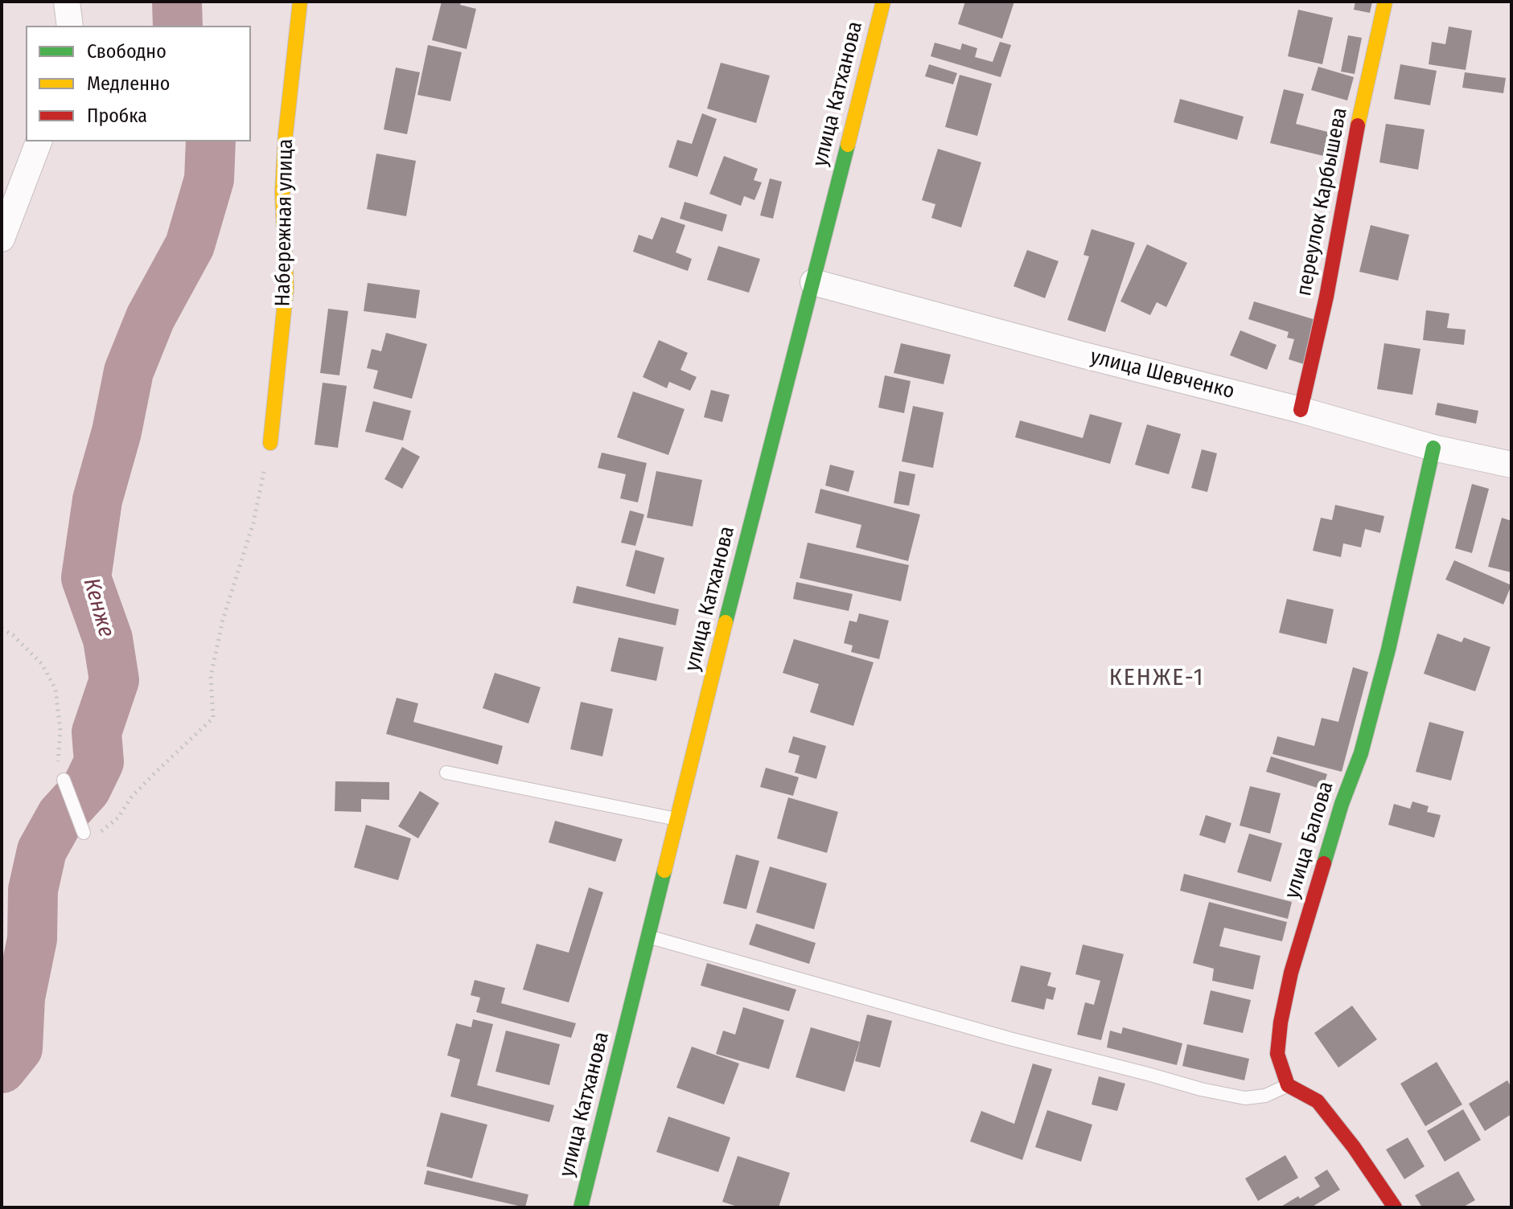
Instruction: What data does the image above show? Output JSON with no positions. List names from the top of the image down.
{
  "streets": {
    "street": [
      "улица Катханова",
      "переулок Карбышева",
      "Набережная улица",
      "улица Шевченко",
      "улица Балова"
    ]
  },
  "crossings": [
    ["улица Катханова", "улица Шевченко"],
    ["переулок Карбышева", "улица Шевченко"],
    ["улица Шевченко", "улица Балова"]
  ],
  "districts": ["КЕНЖЕ-1"],
  "water": ["Кенже"],
  "legend": ["Свободно", "Медленно", "Пробка"]
}
